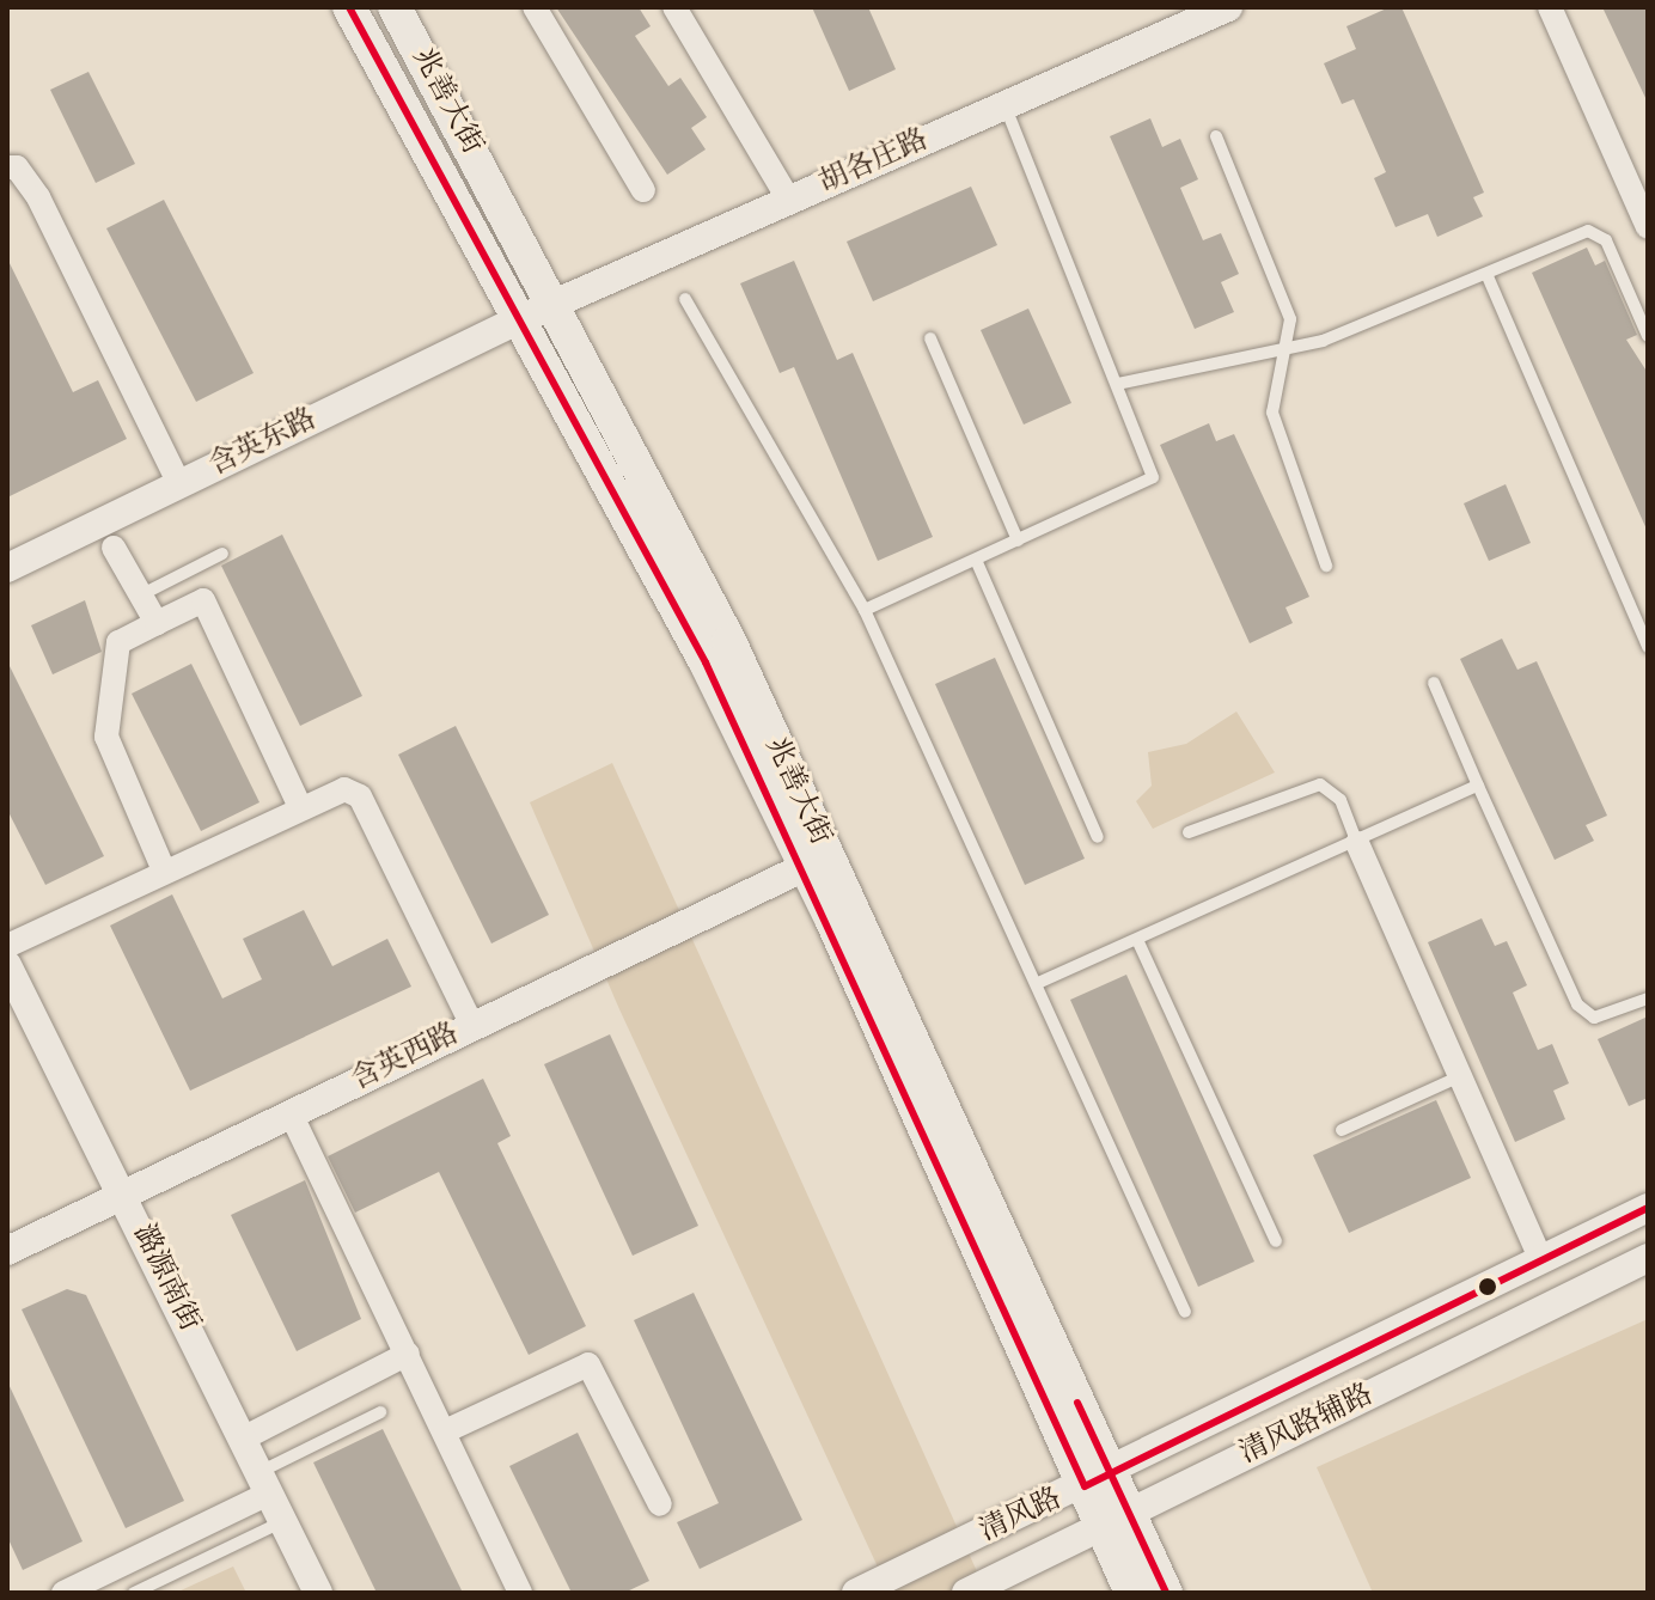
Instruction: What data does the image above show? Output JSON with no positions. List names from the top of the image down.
{
  "streets": {
    "main road": ["兆善大街"],
    "street": [
      "胡各庄路",
      "含英东路",
      "含英西路",
      "潞源南街",
      "清风路辅路",
      "清风路"
    ]
  },
  "crossings": [
    ["兆善大街", "胡各庄路"],
    ["兆善大街", "含英东路"],
    ["兆善大街", "含英西路"],
    ["兆善大街", "清风路辅路"],
    ["兆善大街", "清风路"],
    ["胡各庄路", "含英东路"],
    ["含英西路", "潞源南街"]
  ]
}
